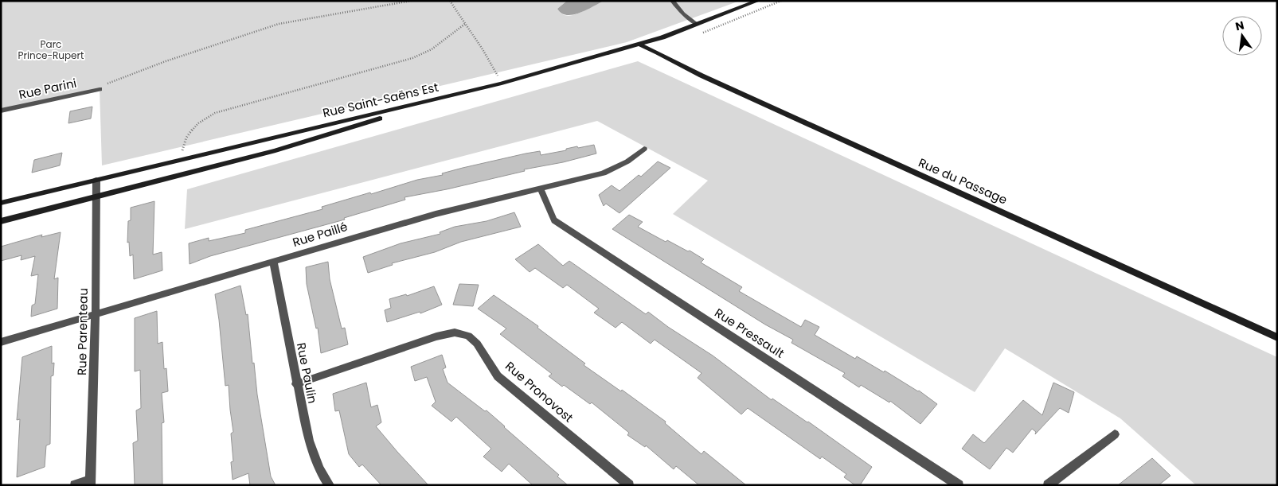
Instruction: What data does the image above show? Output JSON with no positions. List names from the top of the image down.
{
  "streets": {
    "main road": ["Rue Saint-Saëns Est", "Rue du Passage"],
    "street": [
      "Rue Parini",
      "Rue Paillé",
      "Rue Parenteau",
      "Rue Pressault",
      "Rue Paulin",
      "Rue Pronovost"
    ]
  },
  "crossings": [
    ["Rue Saint-Saëns Est", "Rue Parenteau"],
    ["Rue Paillé", "Rue Parenteau"],
    ["Rue Paillé", "Rue Pressault"],
    ["Rue Paillé", "Rue Paulin"],
    ["Rue Paulin", "Rue Pronovost"]
  ],
  "parks": ["Parc Prince-Rupert"],
  "north": "top"
}
